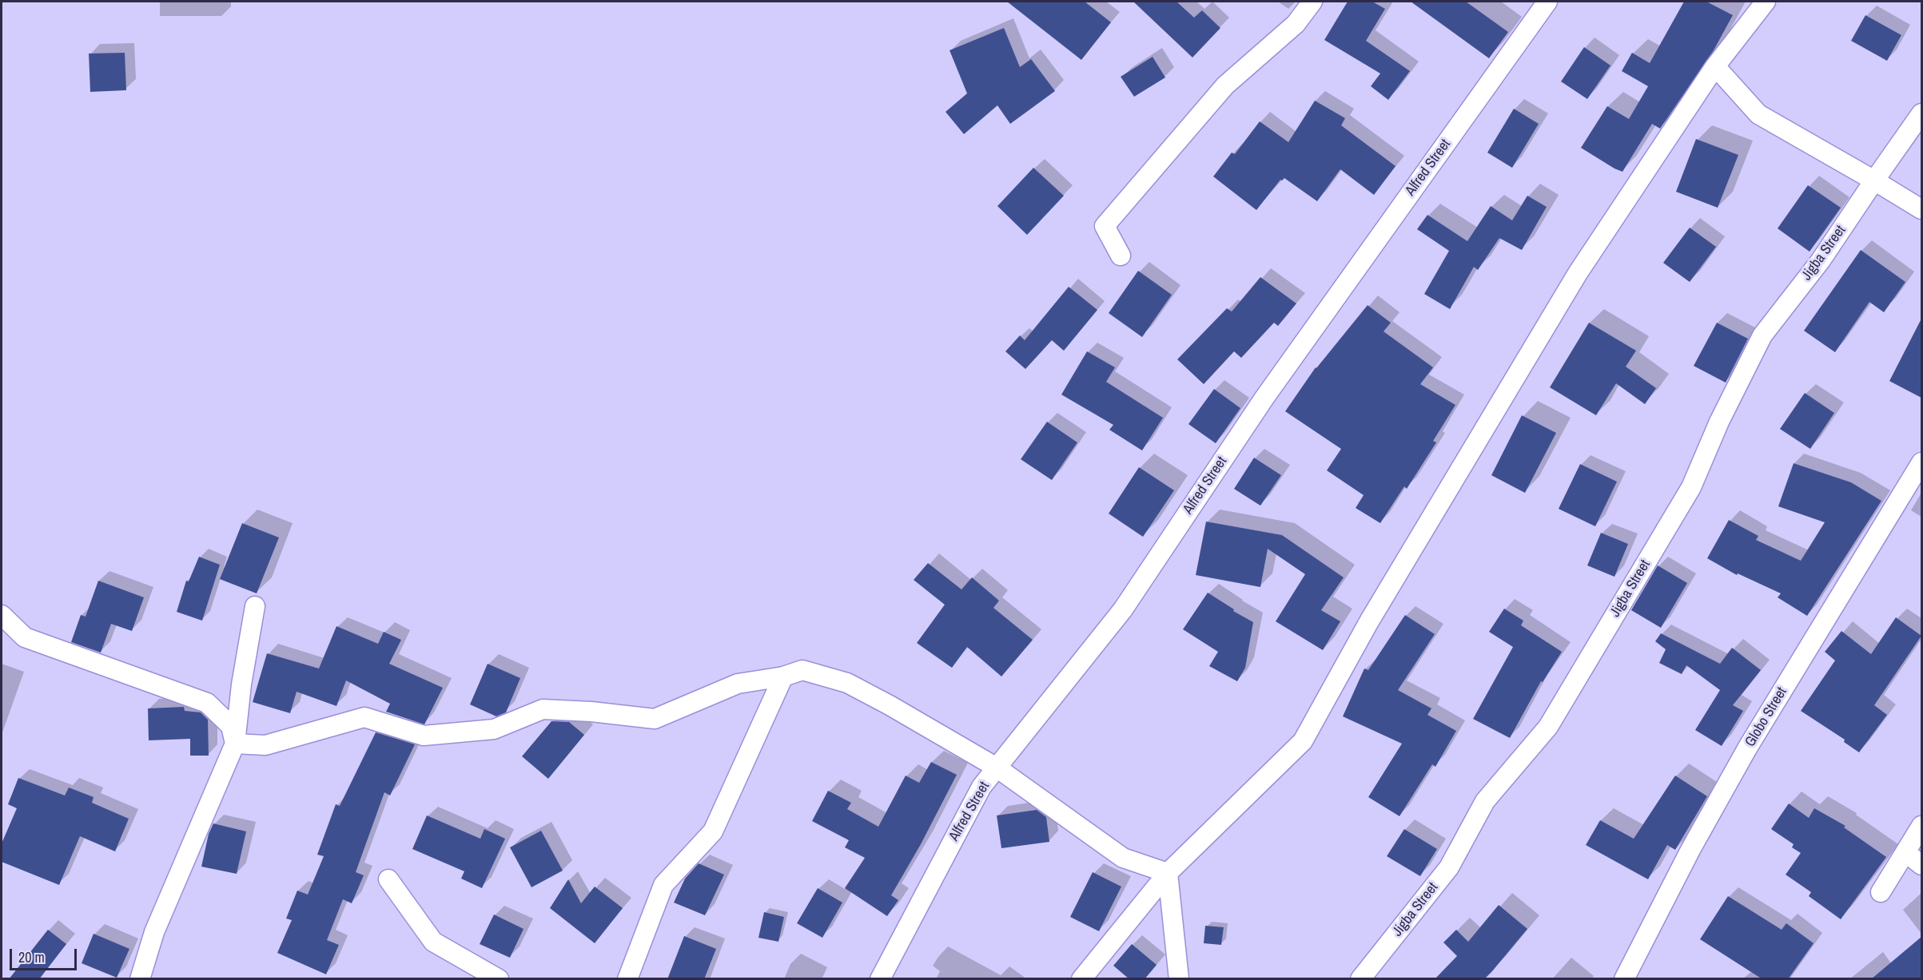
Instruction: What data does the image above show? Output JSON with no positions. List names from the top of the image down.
{
  "streets": {
    "street": ["Alfred Street", "Jigba Street", "Globo Street"]
  },
  "scale_bar": "20 m"
}
